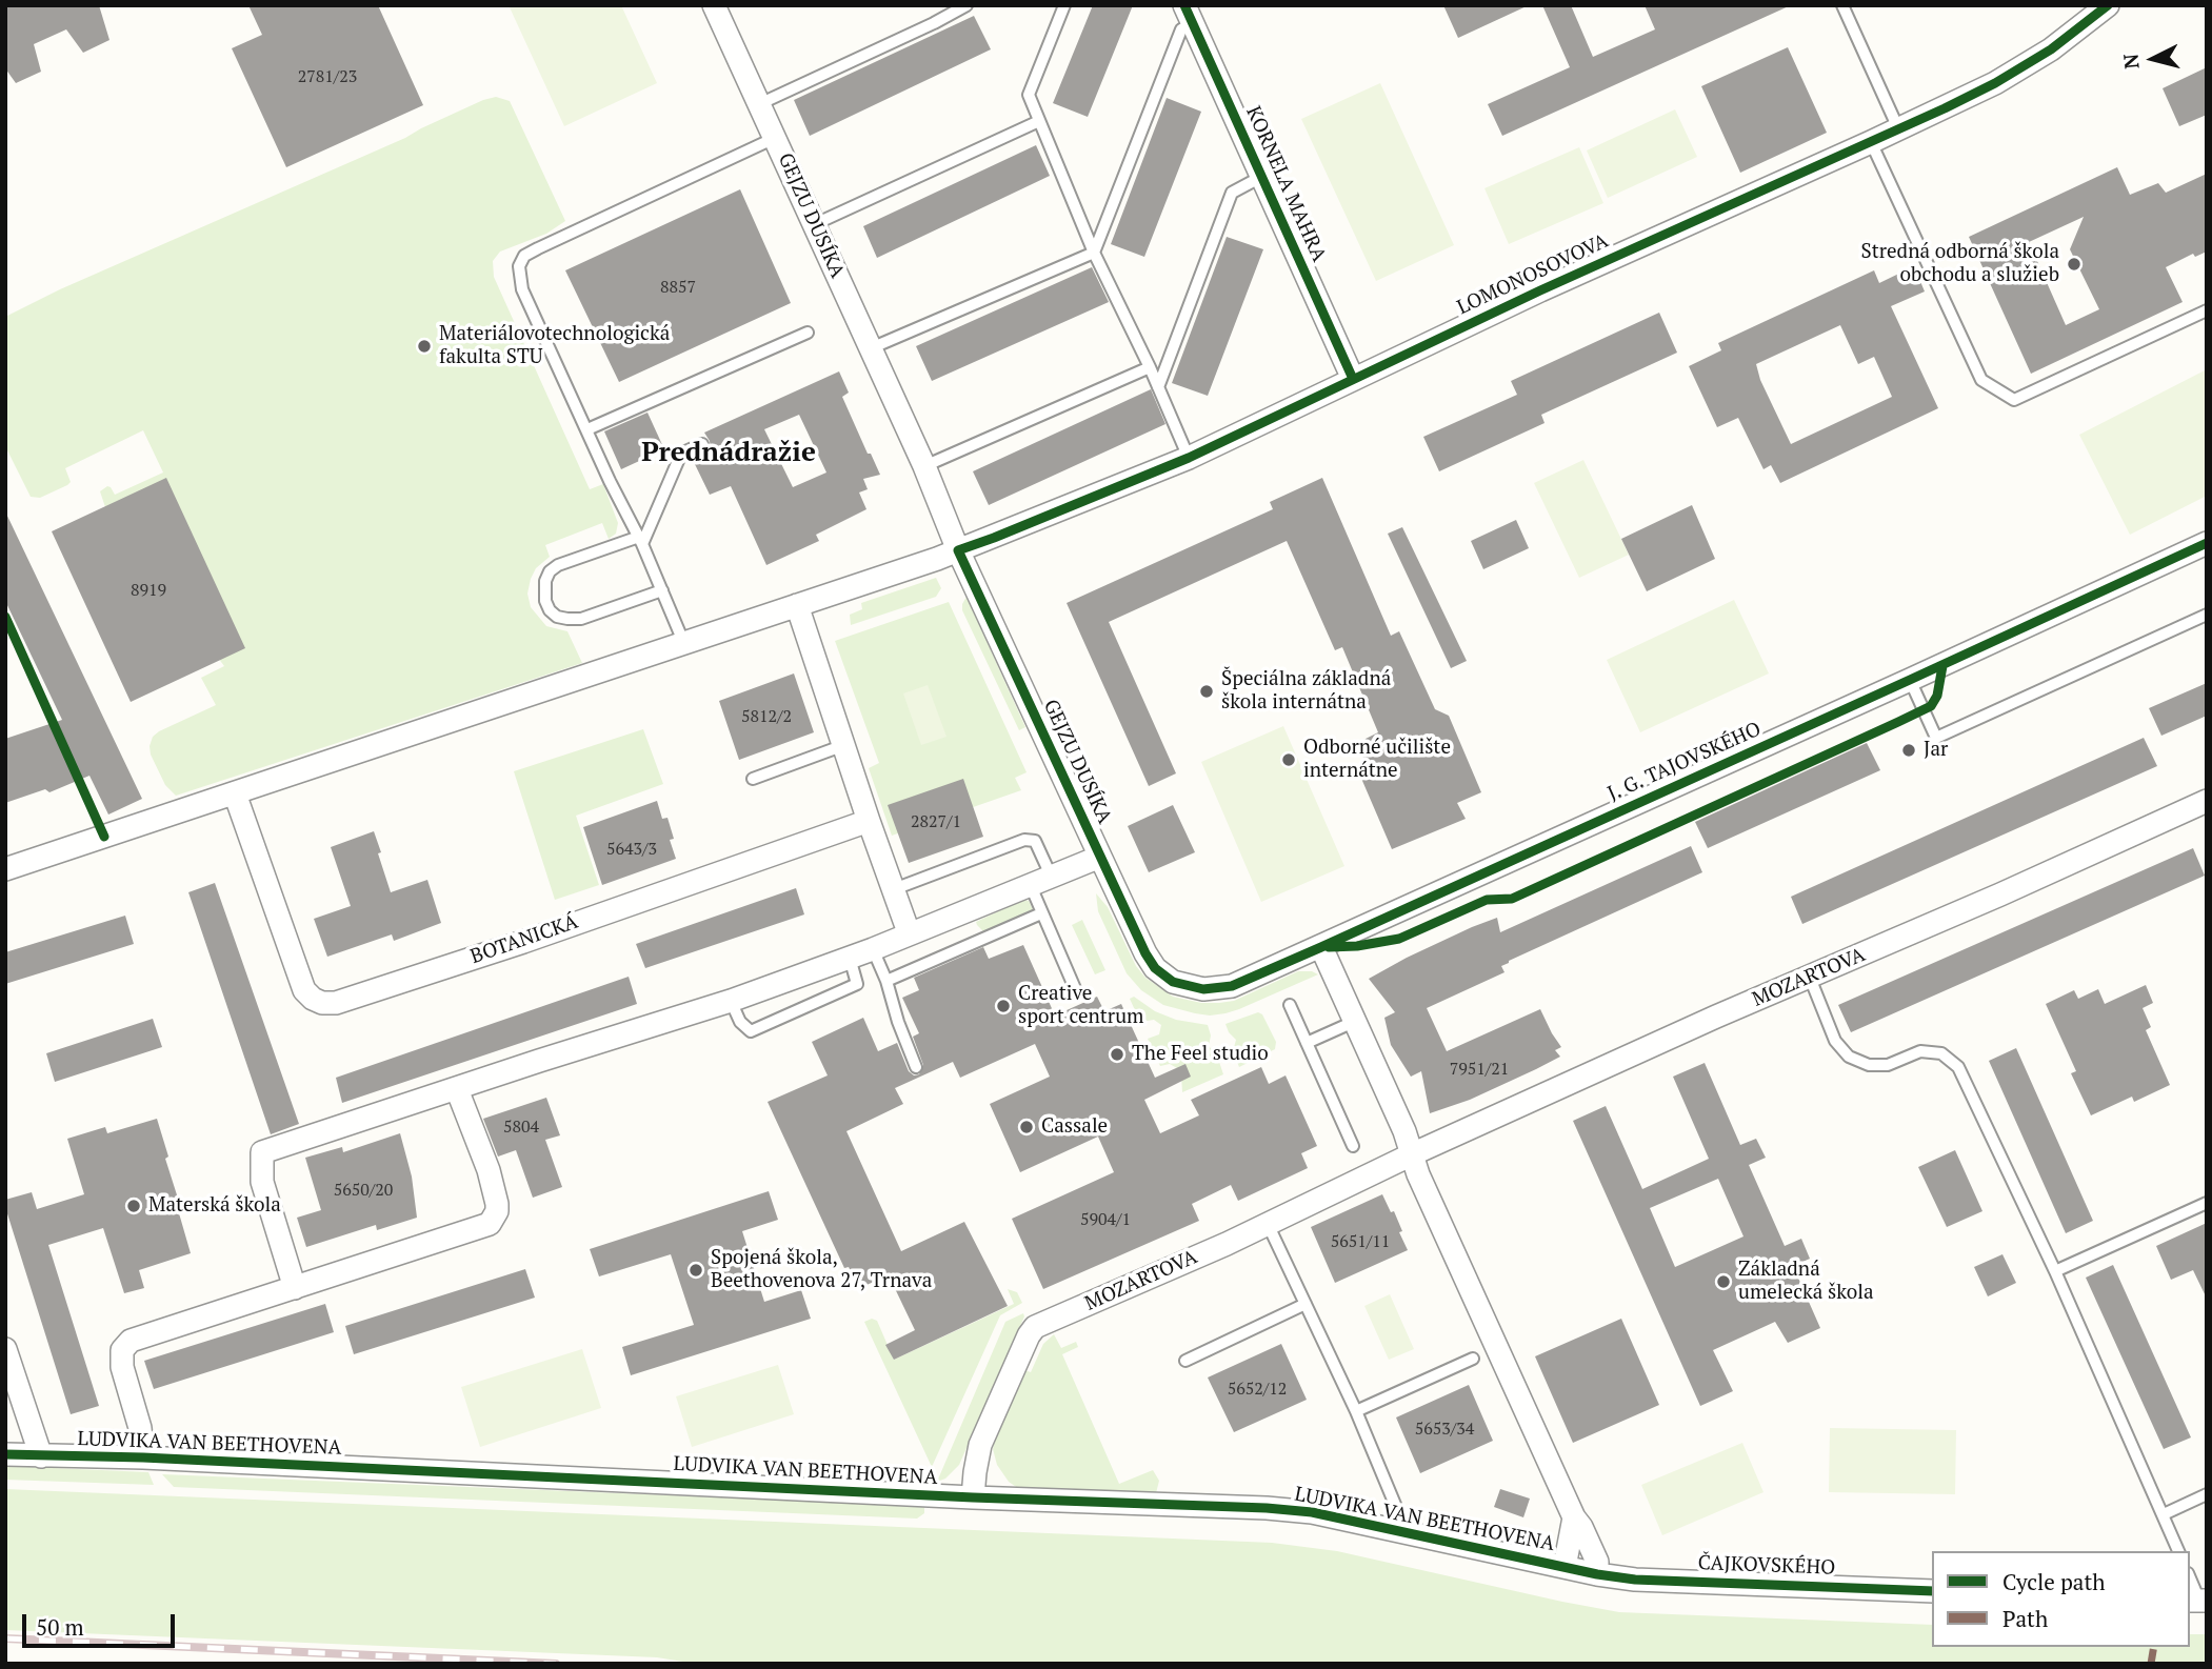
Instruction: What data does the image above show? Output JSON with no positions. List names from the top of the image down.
{
  "streets": {
    "street": [
      "KORNELA MAHRA",
      "GEJZU DUSÍKA",
      "LOMONOSOVOVA",
      "J. G. TAJOVSKÉHO",
      "BOTANICKÁ",
      "MOZARTOVA",
      "LUDVIKA VAN BEETHOVENA",
      "ČAJKOVSKÉHO"
    ]
  },
  "crossings": [
    ["KORNELA MAHRA", "LOMONOSOVOVA"],
    ["GEJZU DUSÍKA", "LOMONOSOVOVA"],
    ["GEJZU DUSÍKA", "J. G. TAJOVSKÉHO"],
    ["MOZARTOVA", "LUDVIKA VAN BEETHOVENA"],
    ["LUDVIKA VAN BEETHOVENA", "ČAJKOVSKÉHO"]
  ],
  "districts": ["Prednádražie"],
  "places": [
    "Stredná odborná škola obchodu a služieb",
    "Materiálovotechnologická fakulta STU",
    "Špeciálna základná škola internátna",
    "Jar",
    "Odborné učilište internátne",
    "Creative sport centrum",
    "The Feel studio",
    "Cassale",
    "Materská škola",
    "Spojená škola, Beethovenova 27, Trnava",
    "Základná umelecká škola"
  ],
  "house_numbers": [
    "2781/23",
    "8857",
    "8919",
    "5812/2",
    "2827/1",
    "5643/3",
    "7951/21",
    "5804",
    "5650/20",
    "5904/1",
    "5651/11",
    "5652/12",
    "5653/34"
  ],
  "legend": ["Cycle path", "Path"],
  "scale_bar": "50 m",
  "north": "left"
}
